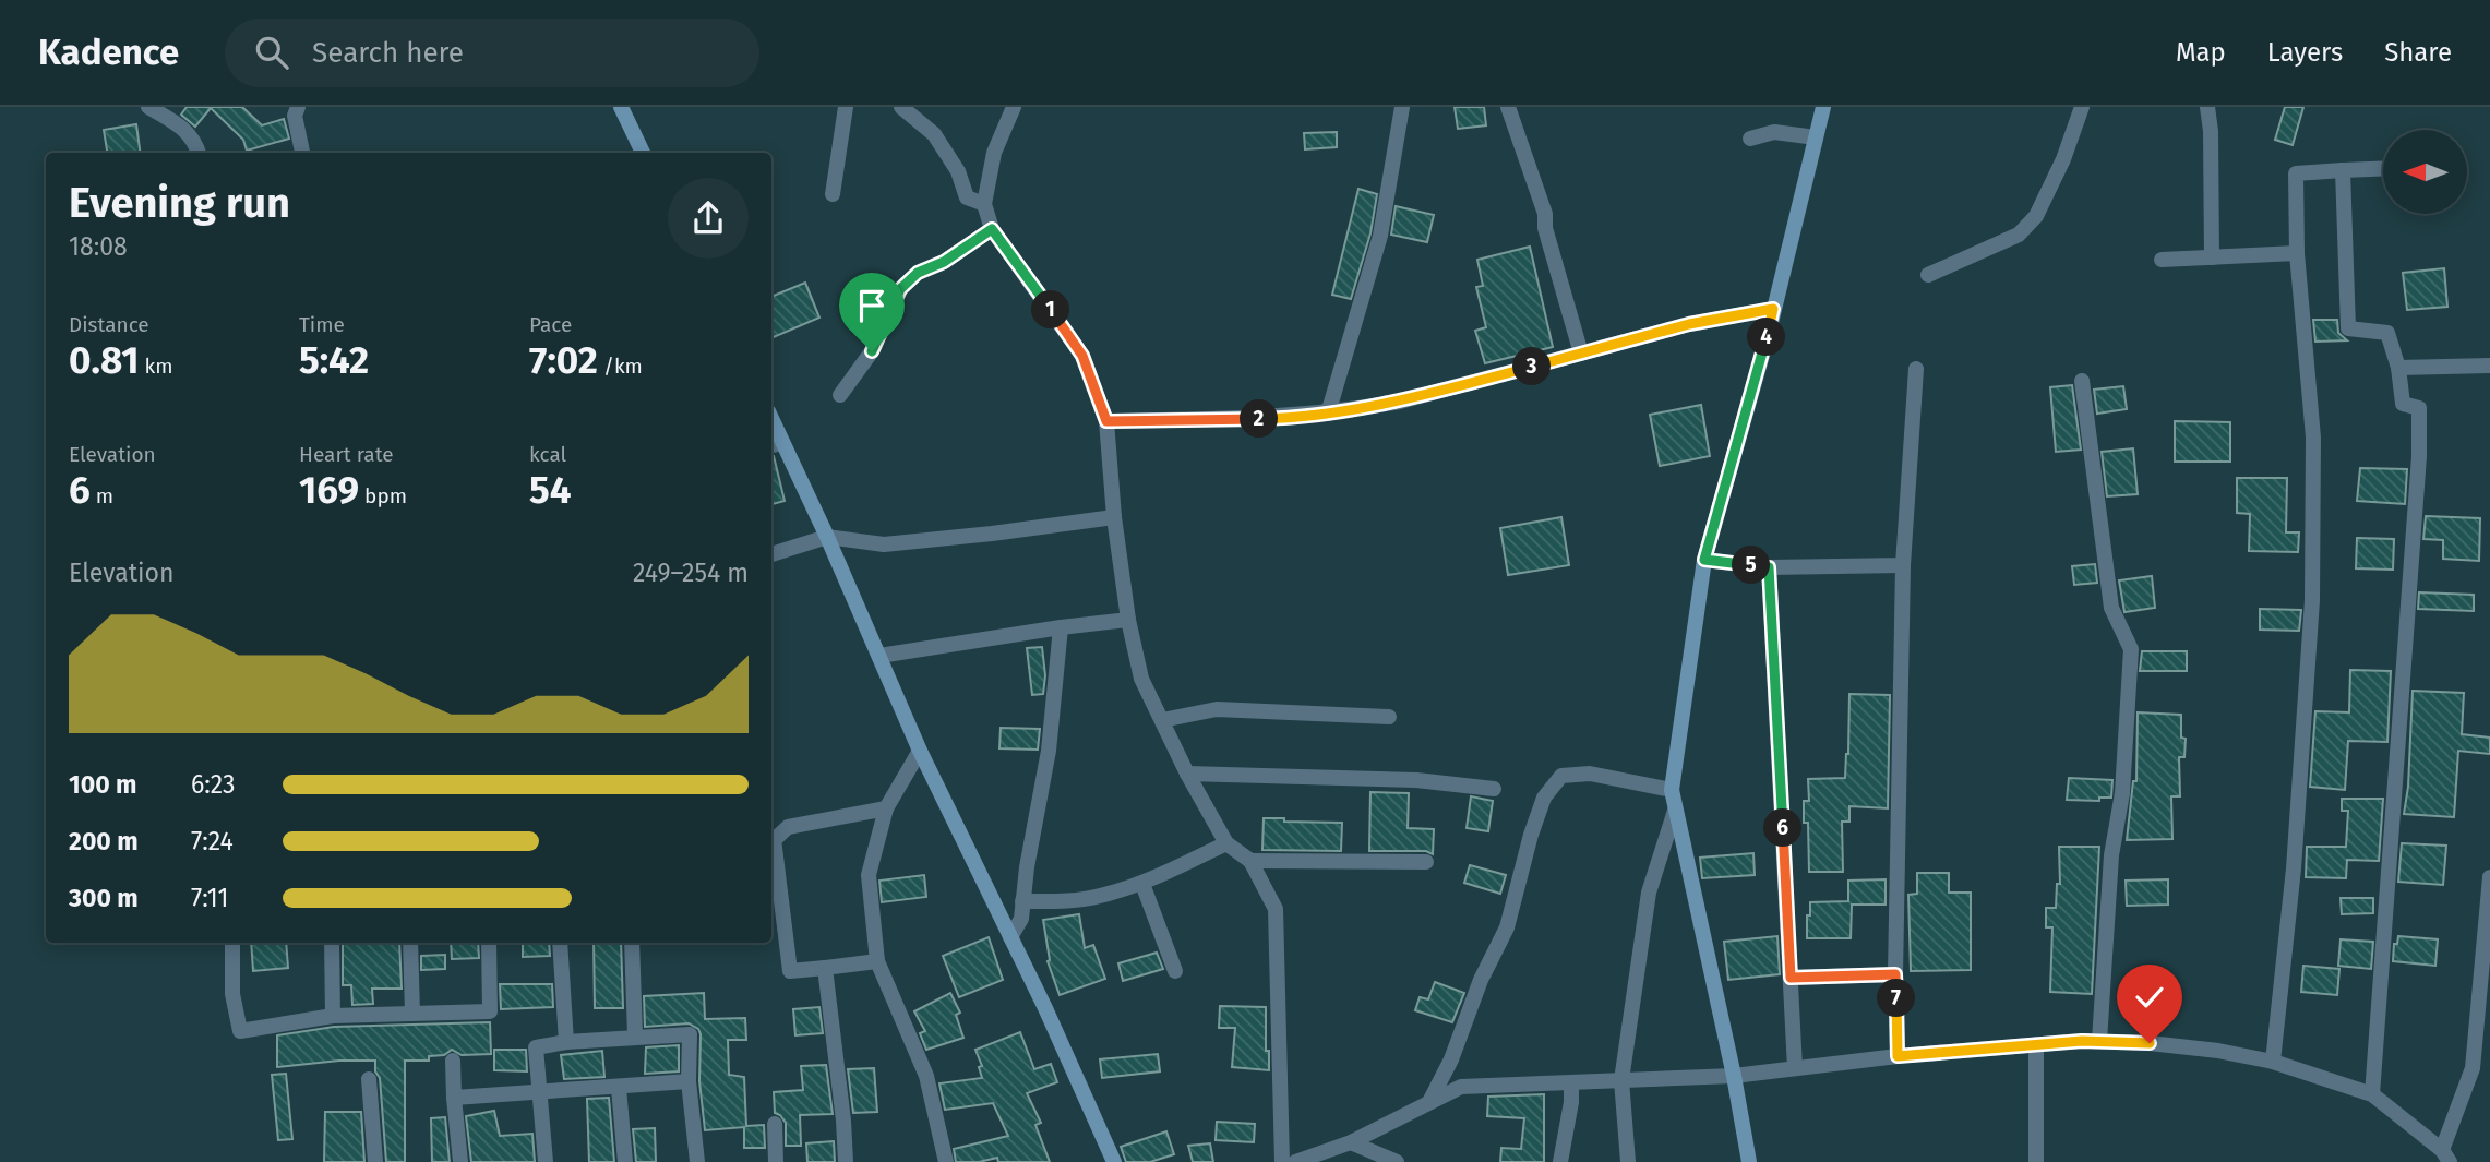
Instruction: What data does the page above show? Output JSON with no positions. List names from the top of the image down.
{
  "north": "left",
  "page": {
    "header": "Kadence",
    "search": "Search here",
    "nav": ["Map", "Layers", "Share"],
    "heading": ["Evening run", "18:08"],
    "stats": [
      ["Distance", "0.81 km"],
      ["Time", "5:42"],
      ["Pace", "7:02 /km"],
      ["Elevation", "6 m"],
      ["Heart rate", "169 bpm"],
      ["kcal", "54"]
    ],
    "pins": [
      "1",
      "4",
      "3",
      "2",
      "5",
      "6",
      "7"
    ],
    "chart": ["Elevation", "249–254 m"],
    "list": [
      {
        "name": "100 m",
        "note": "6:23"
      },
      {
        "name": "200 m",
        "note": "7:24"
      },
      {
        "name": "300 m",
        "note": "7:11"
      }
    ]
  }
}
